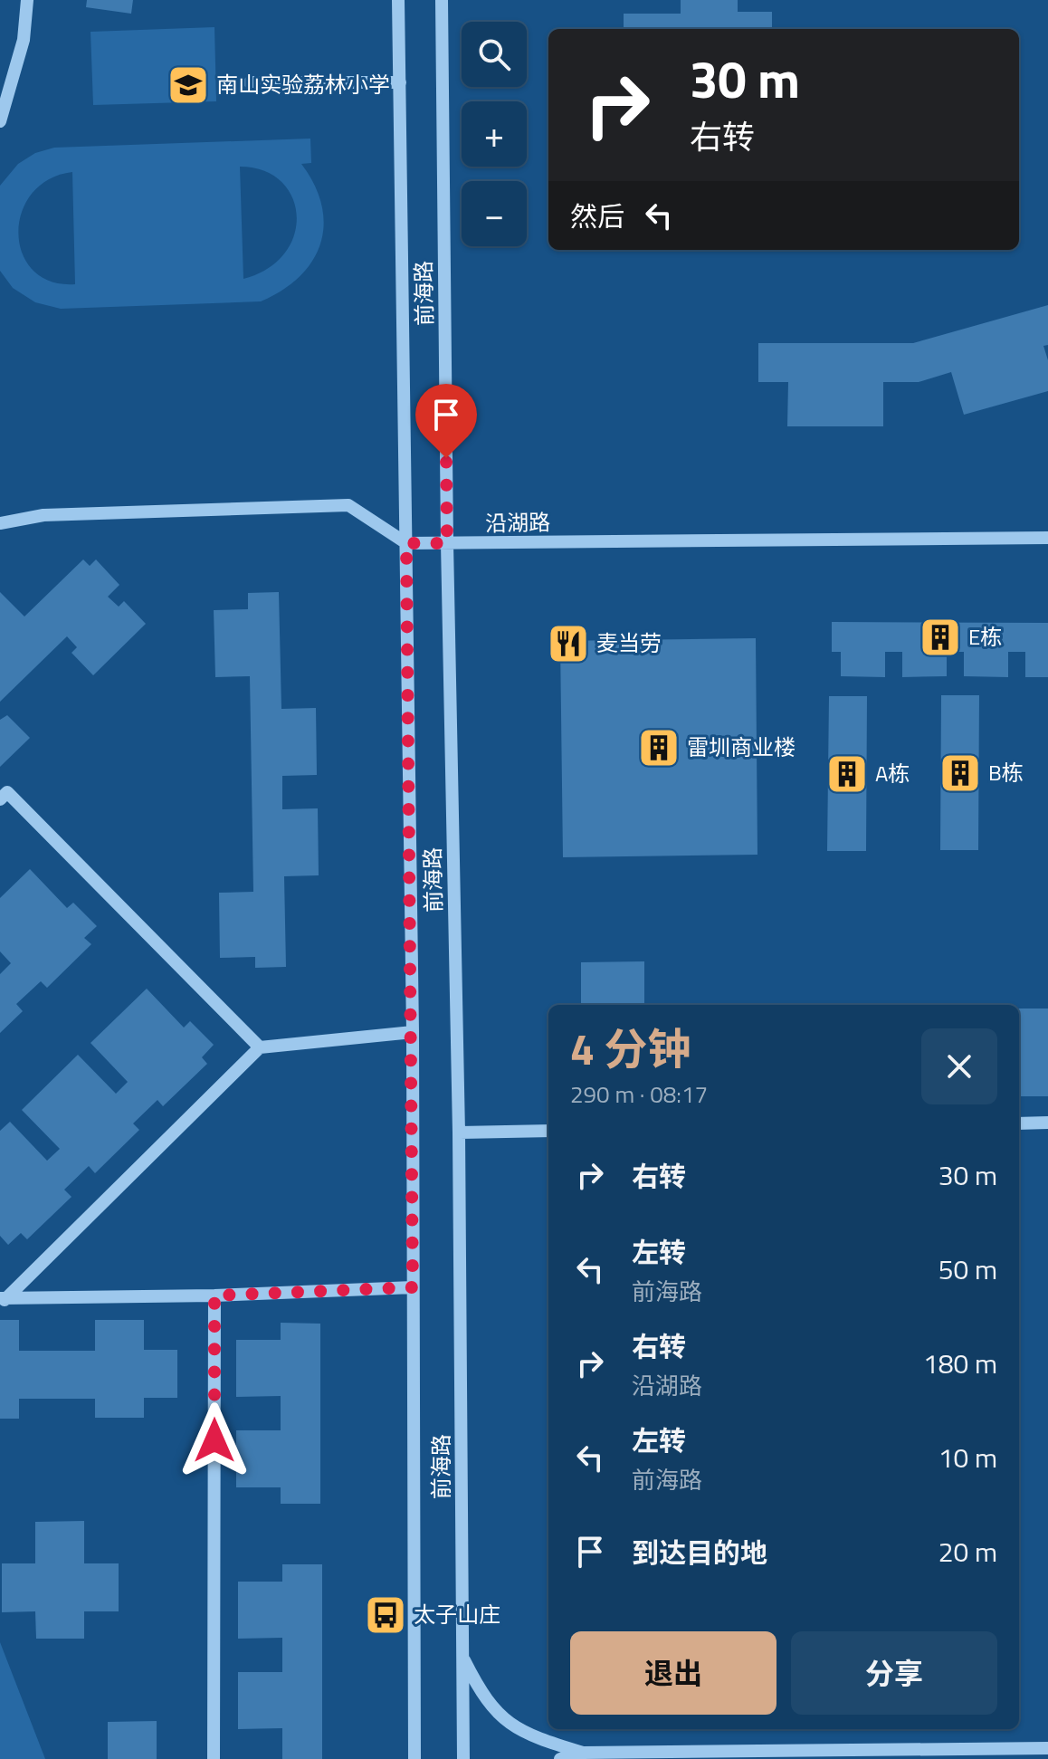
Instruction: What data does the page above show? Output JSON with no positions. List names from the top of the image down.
{
  "streets": {
    "street": ["前海路", "沿湖路"]
  },
  "crossings": [
    ["前海路", "沿湖路"]
  ],
  "places": {
    "school or university": ["南山实验荔林小学"],
    "building": [
      "E栋",
      "雷圳商业楼",
      "B栋",
      "A栋"
    ],
    "restaurant": ["麦当劳"],
    "bus stop": ["太子山庄"]
  },
  "page": {
    "map_buttons": ["+", "−"],
    "turn": ["30 m", "右转"],
    "then": "然后",
    "heading": ["4 分钟", "290 m · 08:17"],
    "list": [
      {
        "name": "右转",
        "value": "30 m"
      },
      {
        "name": "左转",
        "note": "前海路",
        "value": "50 m"
      },
      {
        "name": "右转",
        "note": "沿湖路",
        "value": "180 m"
      },
      {
        "name": "左转",
        "note": "前海路",
        "value": "10 m"
      },
      {
        "name": "到达目的地",
        "value": "20 m"
      }
    ],
    "buttons": ["退出", "分享"]
  }
}
